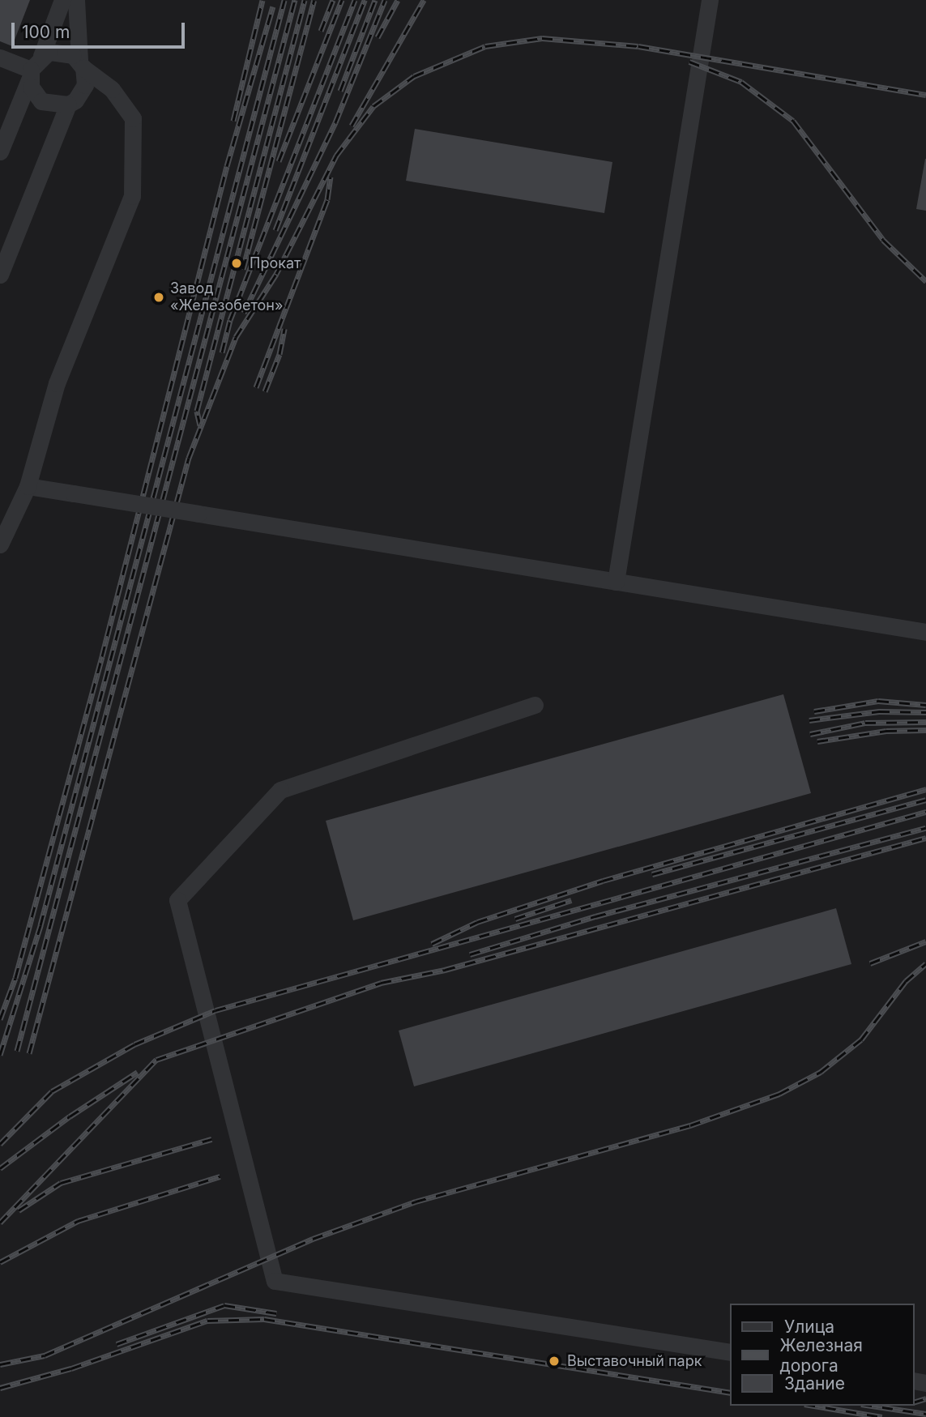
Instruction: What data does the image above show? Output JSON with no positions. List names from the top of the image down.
{
  "places": ["Прокат", "Завод «Железобетон»", "Выставочный парк"],
  "legend": ["Улица", "Железная дорога", "Здание"],
  "scale_bar": "100 m"
}
